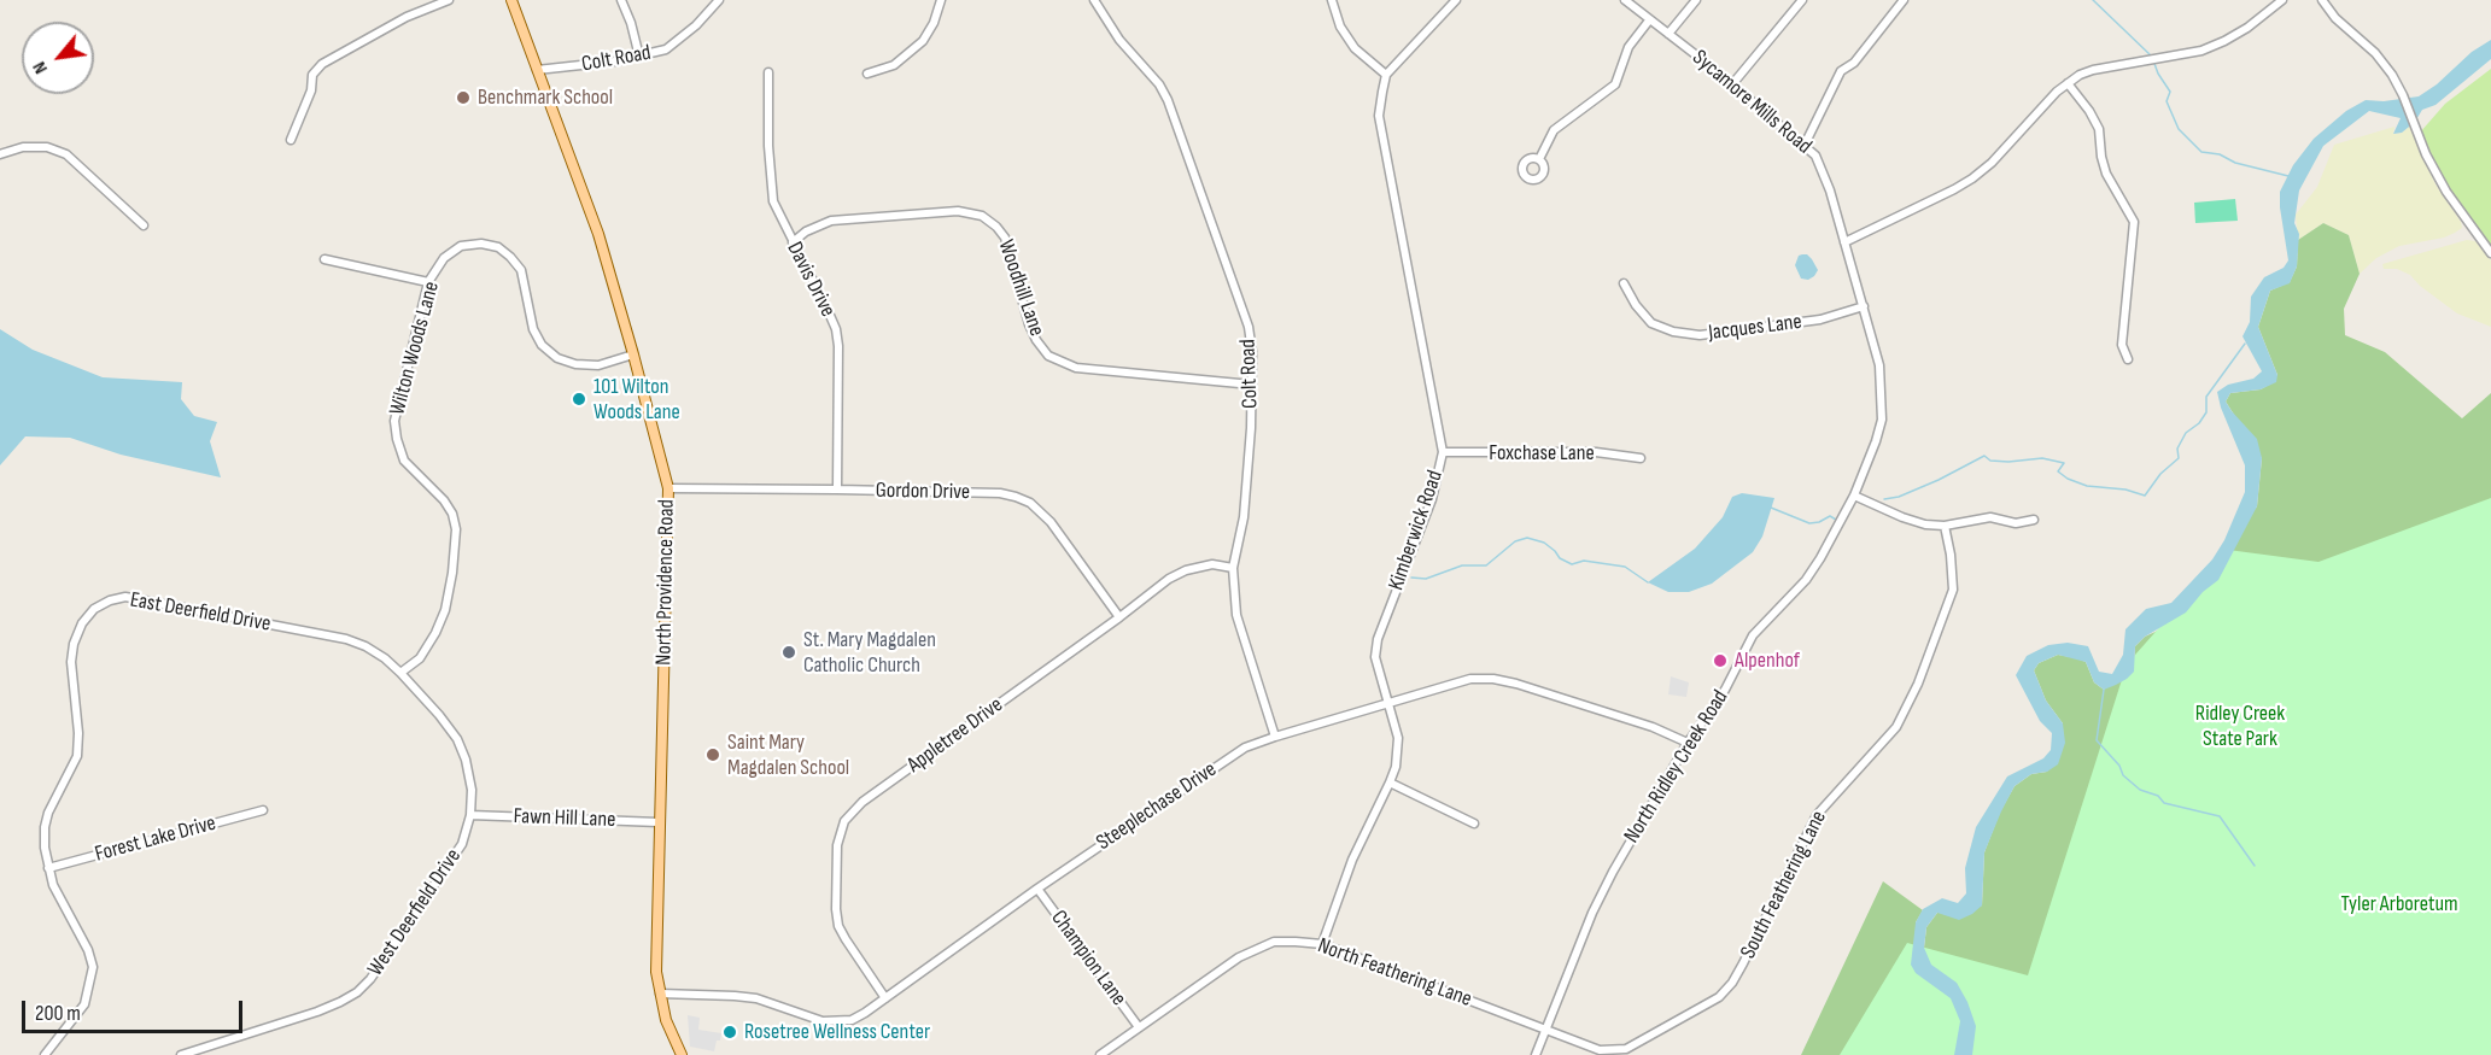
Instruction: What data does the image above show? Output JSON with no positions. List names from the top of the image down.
{
  "streets": {
    "main road": ["North Providence Road"],
    "street": [
      "Colt Road",
      "Sycamore Mills Road",
      "Davis Drive",
      "Woodhill Lane",
      "Jacques Lane",
      "Wilton Woods Lane",
      "Foxchase Lane",
      "Gordon Drive",
      "Kimberwick Road",
      "East Deerfield Drive",
      "Appletree Drive",
      "North Ridley Creek Road",
      "Steeplechase Drive",
      "Fawn Hill Lane",
      "Forest Lake Drive",
      "South Feathering Lane",
      "West Deerfield Drive",
      "Champion Lane",
      "North Feathering Lane"
    ]
  },
  "crossings": [
    ["Colt Road", "Woodhill Lane"],
    ["Colt Road", "North Providence Road"],
    ["Colt Road", "Appletree Drive"],
    ["Colt Road", "Steeplechase Drive"],
    ["Sycamore Mills Road", "North Ridley Creek Road"],
    ["Davis Drive", "Woodhill Lane"],
    ["Davis Drive", "Gordon Drive"],
    ["Jacques Lane", "North Ridley Creek Road"],
    ["Wilton Woods Lane", "North Providence Road"],
    ["Wilton Woods Lane", "East Deerfield Drive"],
    ["Foxchase Lane", "Kimberwick Road"],
    ["Gordon Drive", "North Providence Road"],
    ["Gordon Drive", "Appletree Drive"],
    ["Kimberwick Road", "Steeplechase Drive"],
    ["Kimberwick Road", "North Feathering Lane"],
    ["North Providence Road", "Steeplechase Drive"],
    ["North Providence Road", "Fawn Hill Lane"],
    ["East Deerfield Drive", "Fawn Hill Lane"],
    ["East Deerfield Drive", "Forest Lake Drive"],
    ["East Deerfield Drive", "West Deerfield Drive"],
    ["Appletree Drive", "Steeplechase Drive"],
    ["North Ridley Creek Road", "Steeplechase Drive"],
    ["North Ridley Creek Road", "South Feathering Lane"],
    ["North Ridley Creek Road", "North Feathering Lane"],
    ["Steeplechase Drive", "Champion Lane"],
    ["Fawn Hill Lane", "West Deerfield Drive"],
    ["South Feathering Lane", "North Feathering Lane"],
    ["Champion Lane", "North Feathering Lane"]
  ],
  "parks": ["Ridley Creek State Park", "Tyler Arboretum"],
  "places": [
    "Benchmark School",
    "101 Wilton Woods Lane",
    "St. Mary Magdalen Catholic Church",
    "Alpenhof",
    "Saint Mary Magdalen School",
    "Rosetree Wellness Center"
  ],
  "scale_bar": "200 m",
  "north": "bottom left"
}
